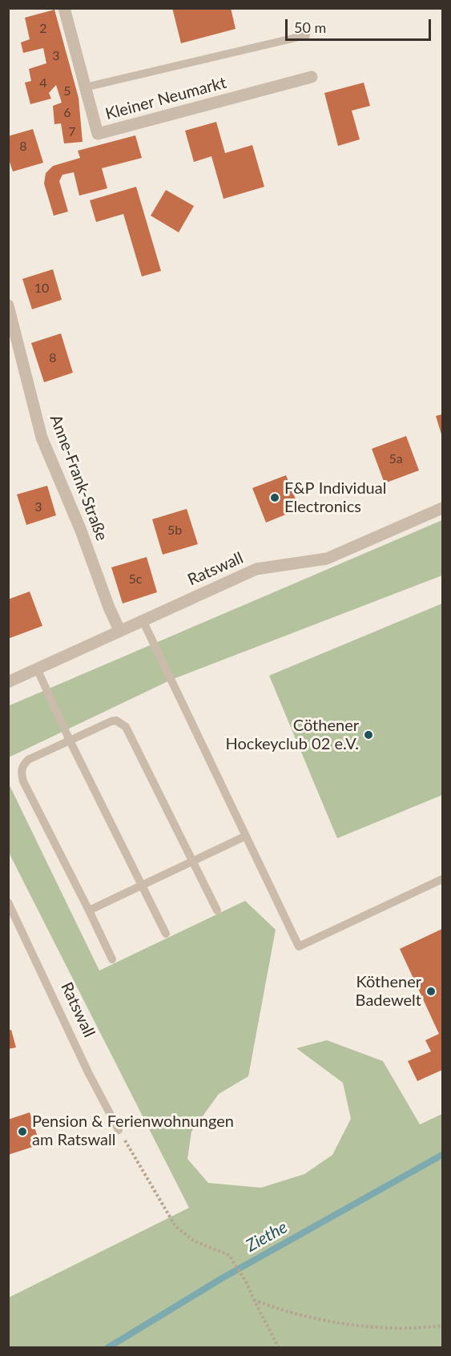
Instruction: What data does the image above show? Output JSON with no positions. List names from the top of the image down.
{
  "streets": {
    "street": ["Kleiner Neumarkt", "Anne-Frank-Straße", "Ratswall"]
  },
  "crossings": [
    ["Anne-Frank-Straße", "Ratswall"]
  ],
  "water": ["Ziethe"],
  "places": [
    "F&P Individual Electronics",
    "Cöthener Hockeyclub 02 e.V.",
    "Köthener Badewelt",
    "Pension & Ferienwohnungen am Ratswall"
  ],
  "house_numbers": [
    "2",
    "3",
    "4",
    "5",
    "6",
    "7",
    "8",
    "10",
    "8",
    "5a",
    "3",
    "5b",
    "5c"
  ],
  "scale_bar": "50 m"
}
